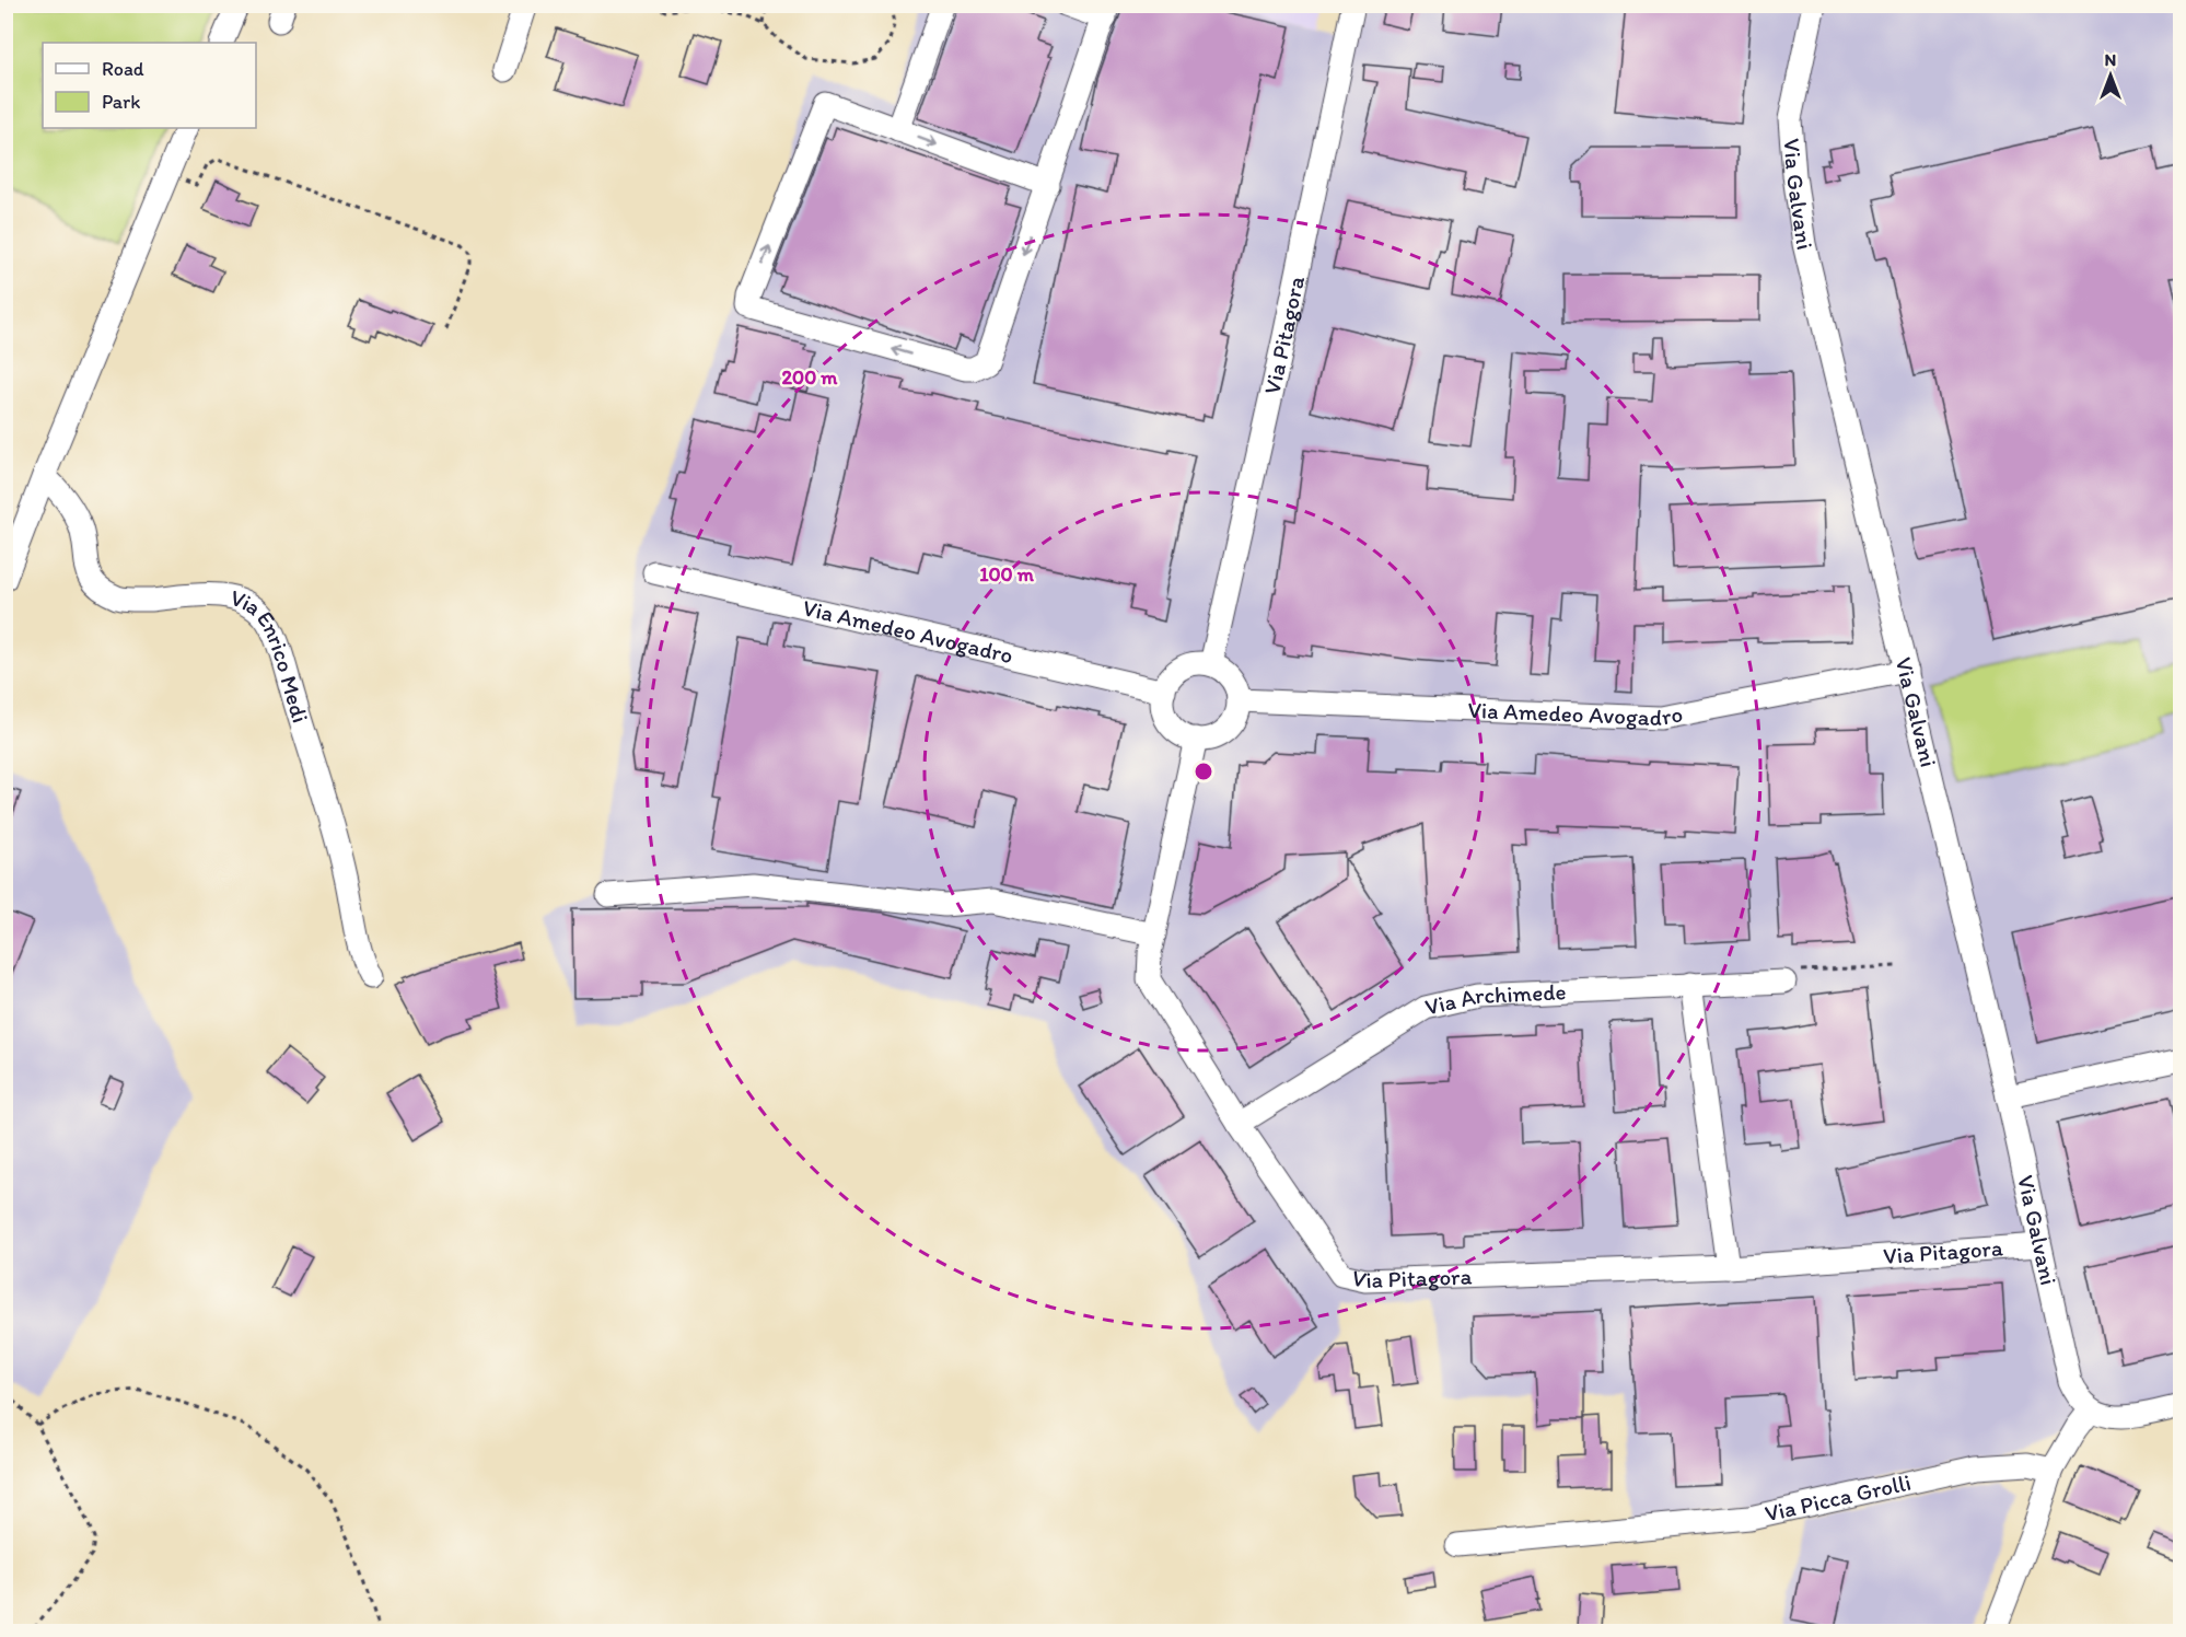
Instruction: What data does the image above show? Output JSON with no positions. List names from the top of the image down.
{
  "streets": {
    "street": [
      "Via Galvani",
      "Via Pitagora",
      "Via Amedeo Avogadro",
      "Via Enrico Medi",
      "Via Archimede",
      "Via Picca Grolli"
    ]
  },
  "crossings": [
    ["Via Galvani", "Via Pitagora"],
    ["Via Galvani", "Via Amedeo Avogadro"],
    ["Via Pitagora", "Via Amedeo Avogadro"],
    ["Via Pitagora", "Via Archimede"]
  ],
  "legend": ["Road", "Park"],
  "north": "top",
  "rings": ["200 m", "100 m"]
}
